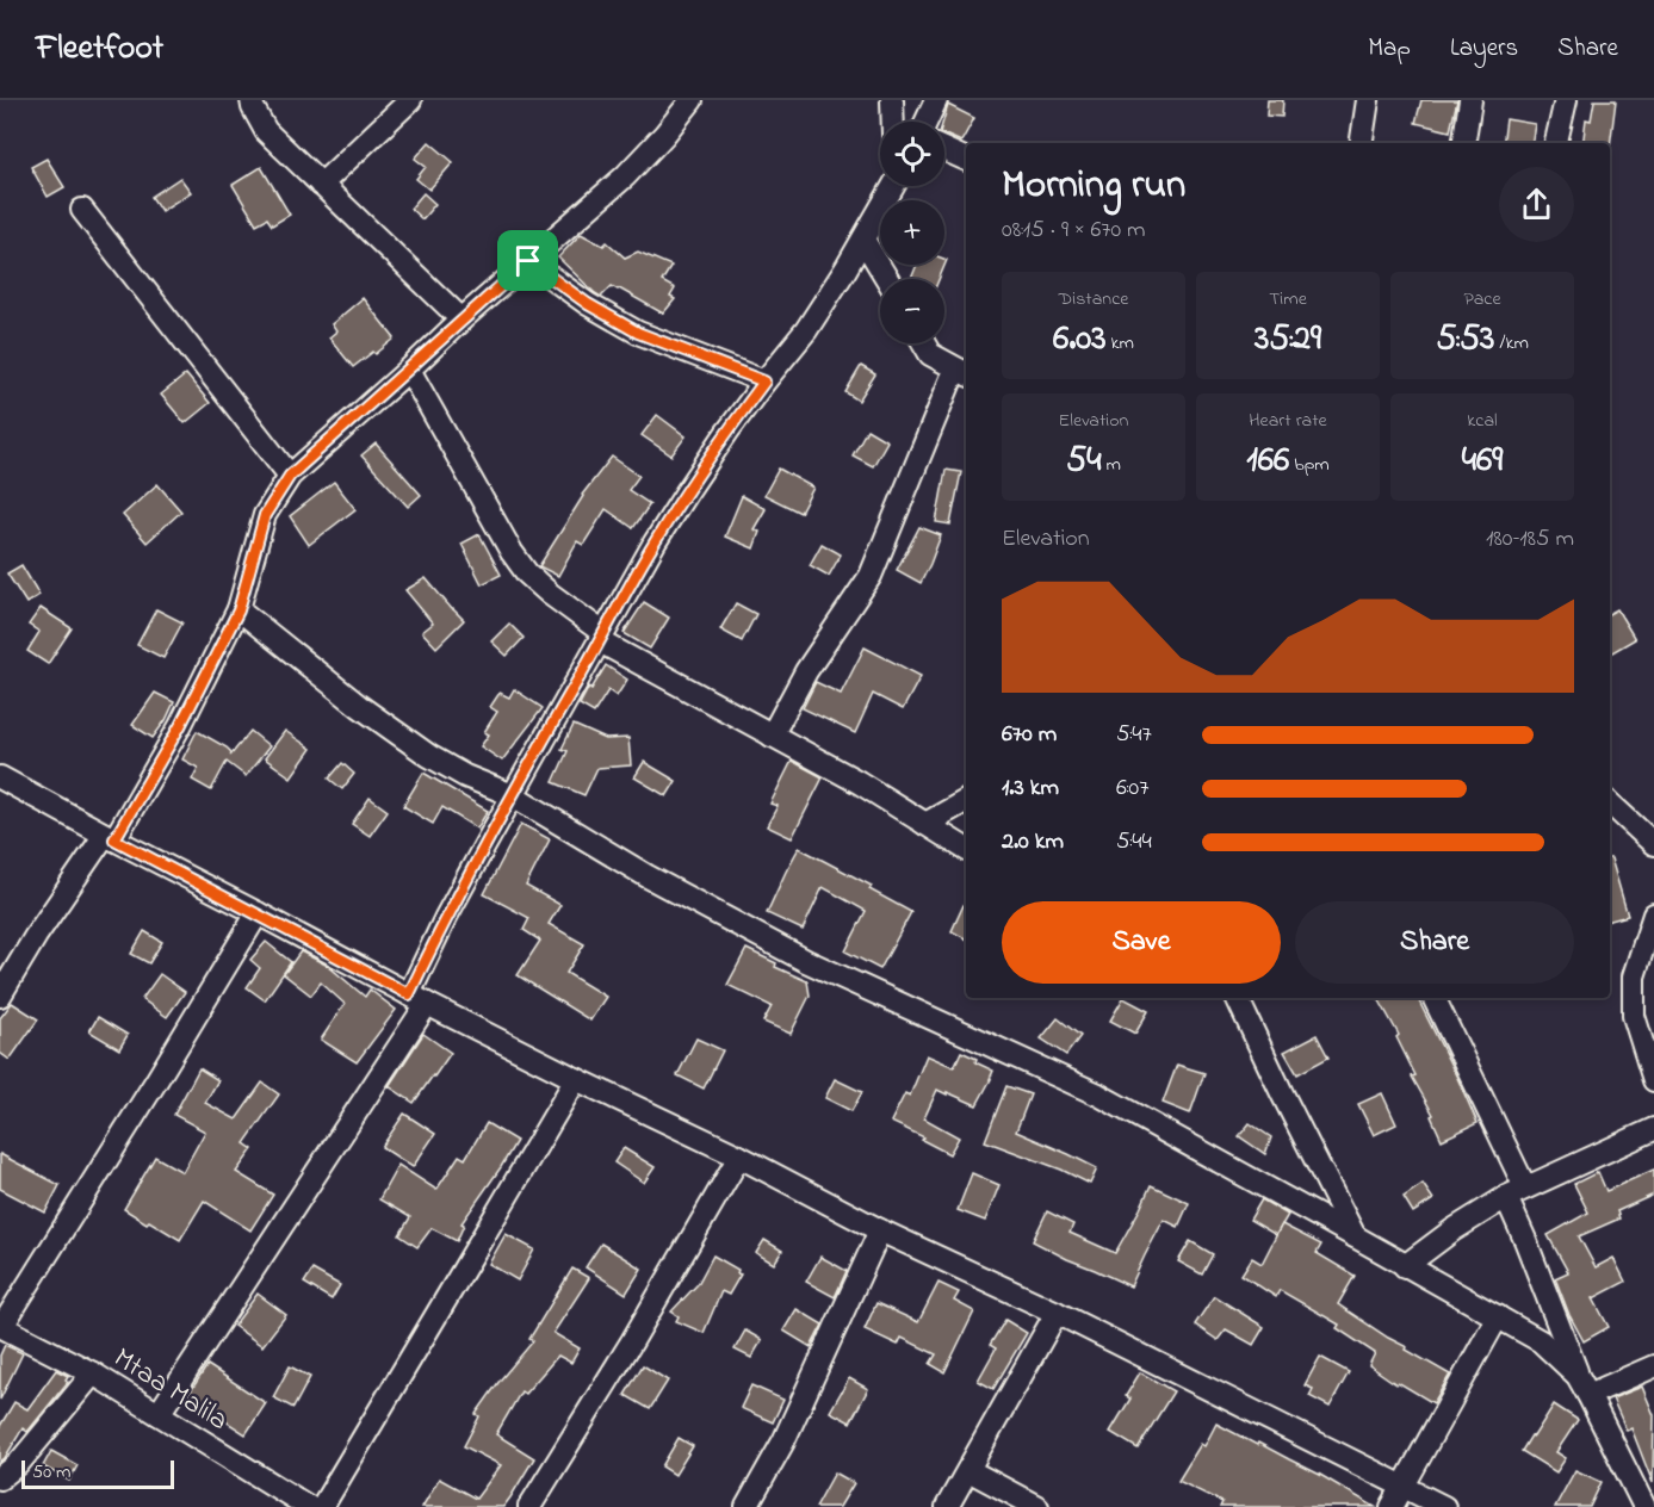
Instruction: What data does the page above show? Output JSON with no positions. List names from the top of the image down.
{
  "streets": {
    "street": ["Mtaa Malila"]
  },
  "scale_bar": "50 m",
  "page": {
    "header": "Fleetfoot",
    "nav": ["Map", "Layers", "Share"],
    "map_buttons": ["+", "−"],
    "heading": ["Morning run", "08:15 · 9 × 670 m"],
    "stats": [
      ["Distance", "6.03 km"],
      ["Time", "35:29"],
      ["Pace", "5:53 /km"],
      ["Elevation", "54 m"],
      ["Heart rate", "166 bpm"],
      ["kcal", "469"]
    ],
    "chart": ["Elevation", "180–185 m"],
    "list": [
      {
        "name": "670 m",
        "note": "5:47"
      },
      {
        "name": "1.3 km",
        "note": "6:07"
      },
      {
        "name": "2.0 km",
        "note": "5:44"
      }
    ],
    "buttons": ["Save", "Share"],
    "scale": "50 m"
  }
}
